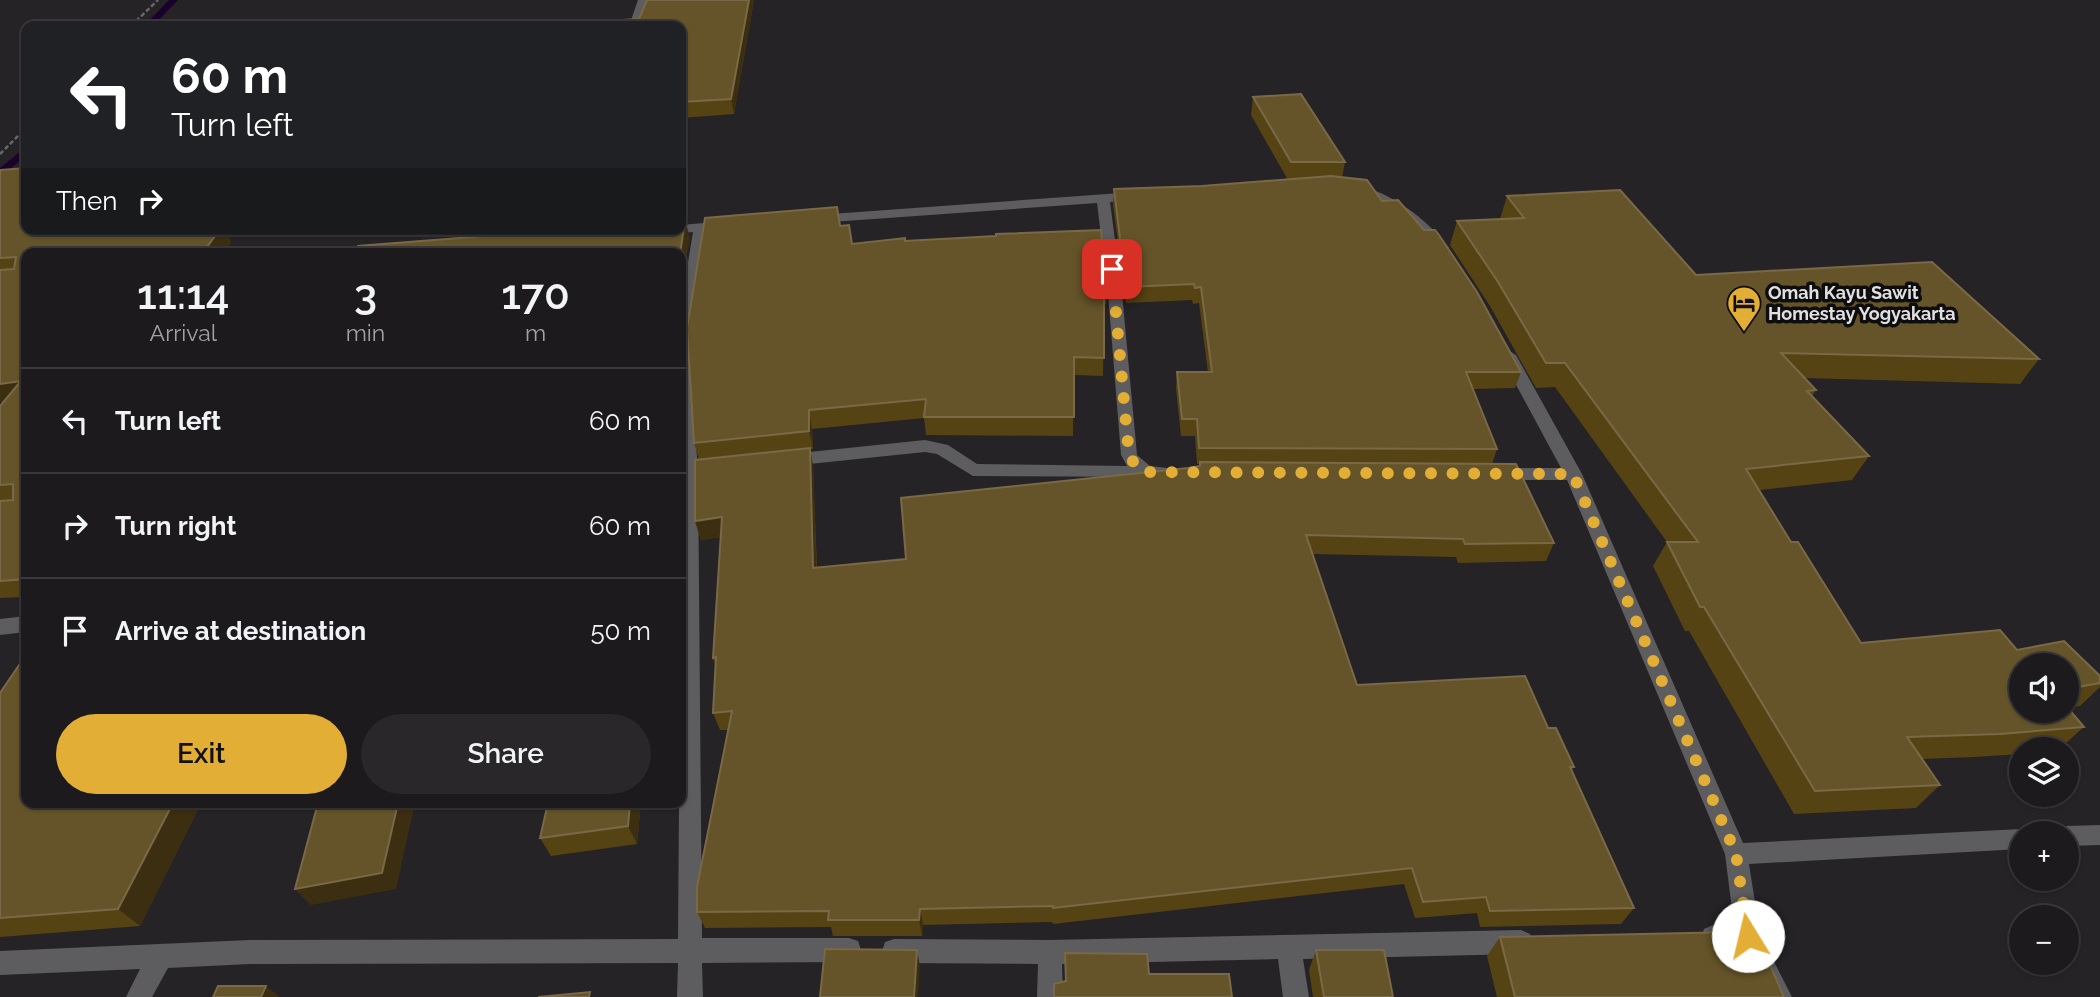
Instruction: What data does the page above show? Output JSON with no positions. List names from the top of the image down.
{
  "places": {
    "hotel": ["Omah Kayu Sawit Homestay Yogyakarta"]
  },
  "page": {
    "turn": ["60 m", "Turn left"],
    "then": "Then",
    "eta": [
      "11:14",
      "Arrival",
      "3",
      "min",
      "170",
      "m"
    ],
    "list": [
      {
        "name": "Turn left",
        "value": "60 m"
      },
      {
        "name": "Turn right",
        "value": "60 m"
      },
      {
        "name": "Arrive at destination",
        "value": "50 m"
      }
    ],
    "map_buttons": ["+", "−"],
    "buttons": ["Exit", "Share"]
  }
}
